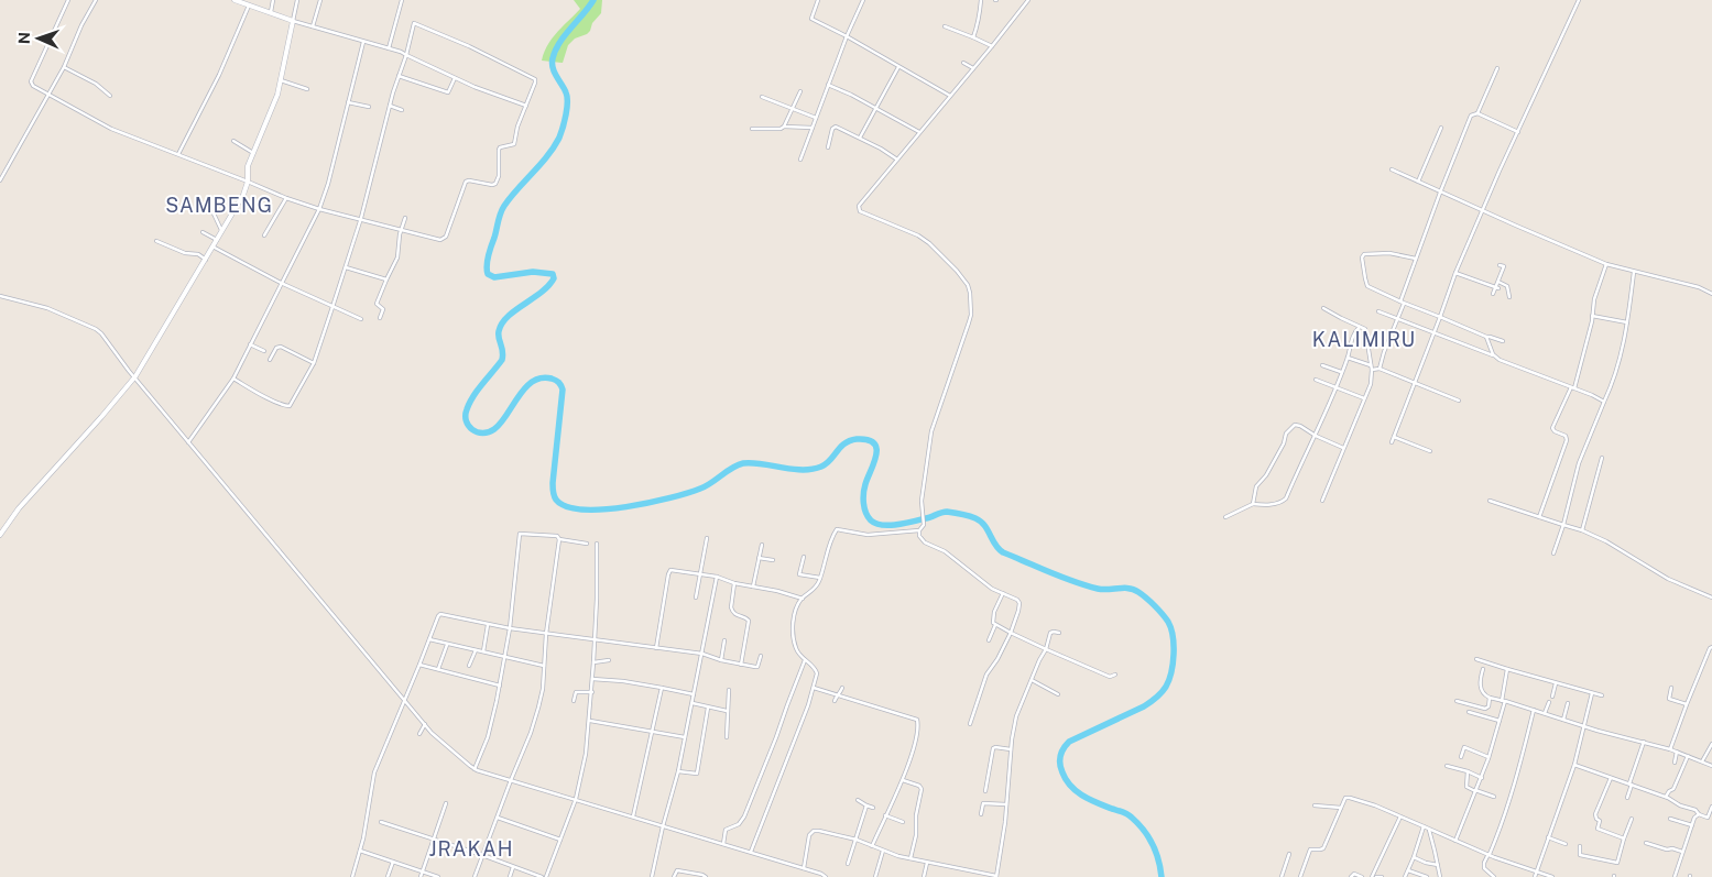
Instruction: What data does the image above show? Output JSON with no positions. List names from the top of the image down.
{
  "districts": ["SAMBENG", "KALIMIRU", "JRAKAH"],
  "north": "left"
}
